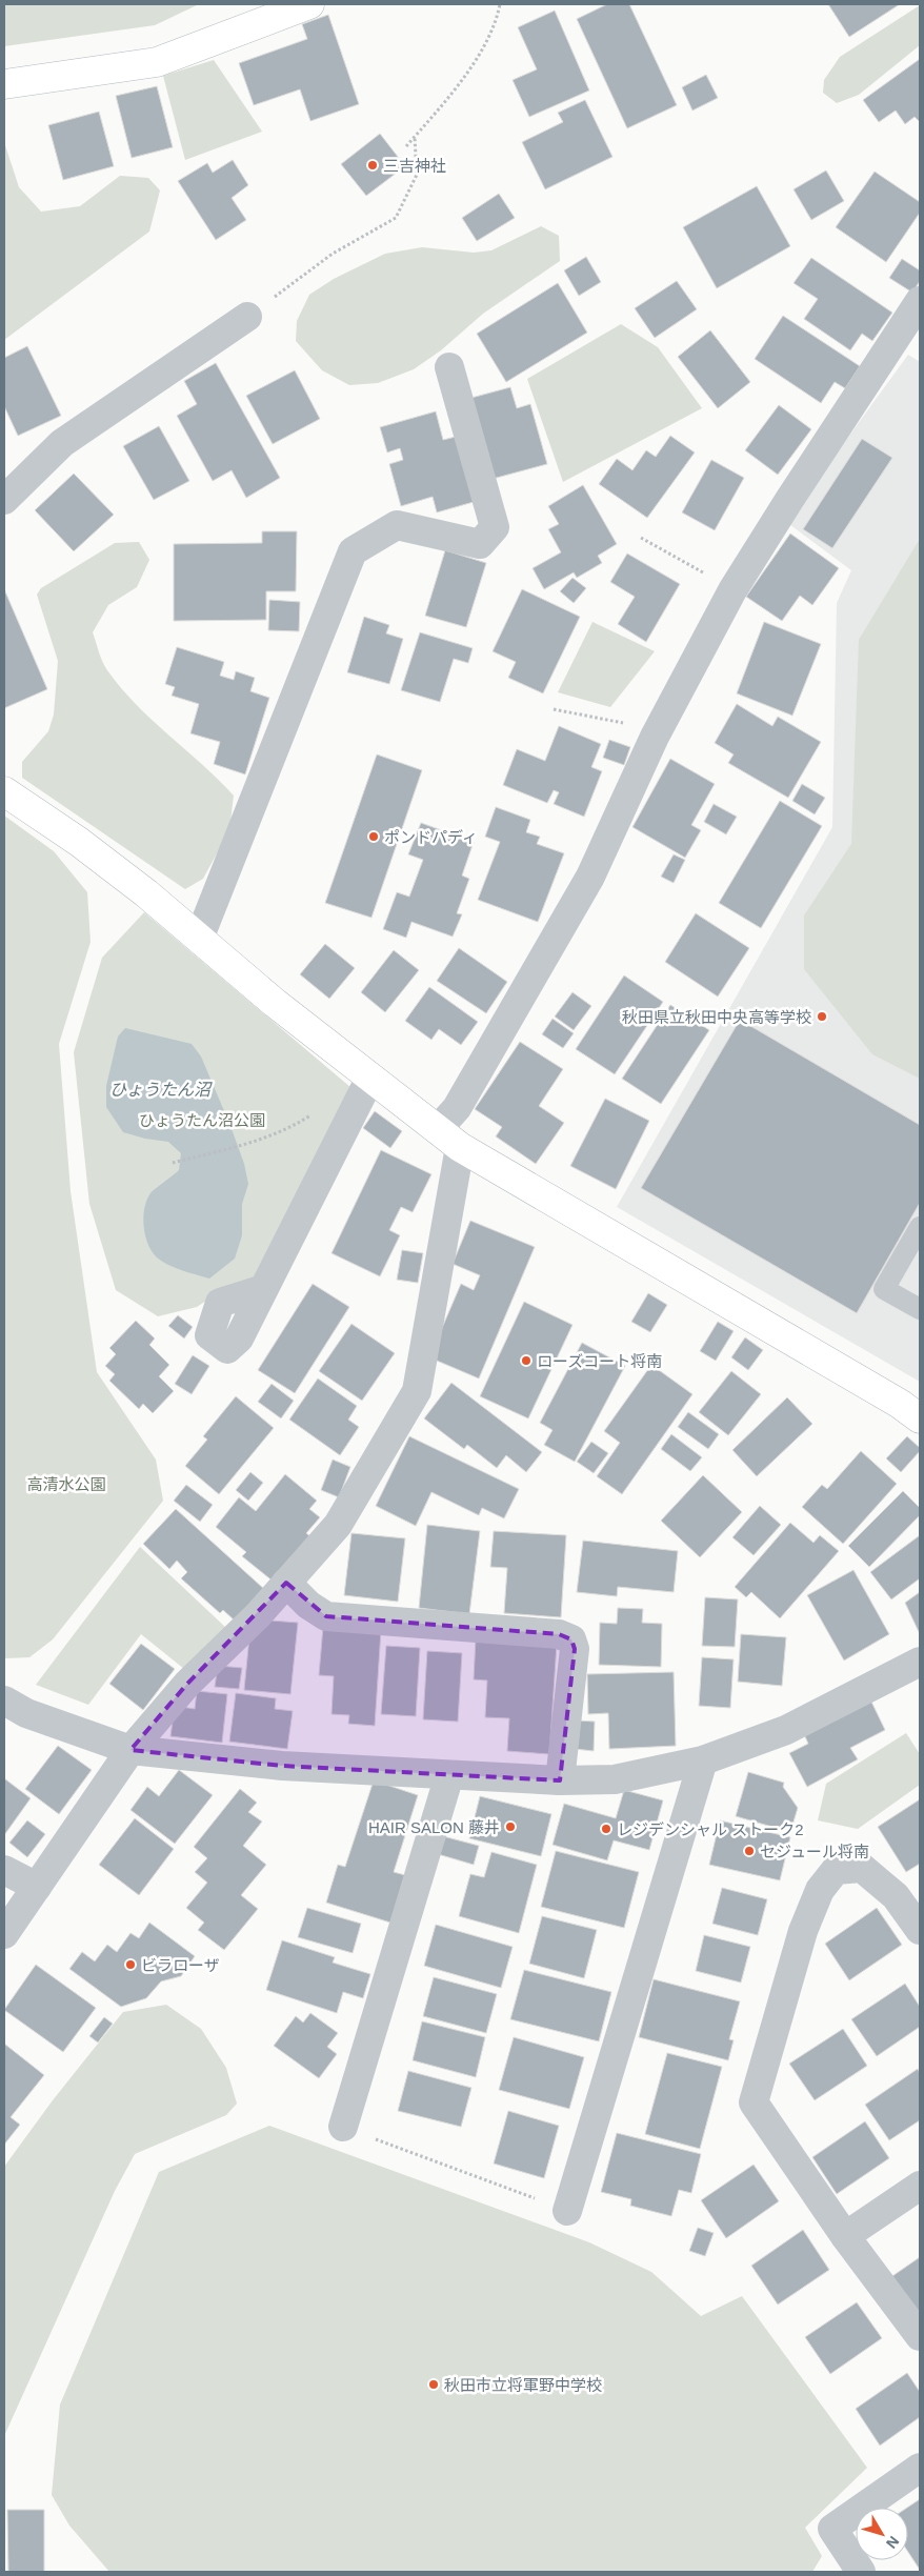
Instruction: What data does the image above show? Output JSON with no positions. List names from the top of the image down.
{
  "water": ["ひょうたん沼"],
  "parks": ["ひょうたん沼公園", "高清水公園"],
  "places": [
    "三吉神社",
    "ポンドパディ",
    "秋田県立秋田中央高等学校",
    "ローズコート将南",
    "HAIR SALON 藤井",
    "レジデンシャル ストーク2",
    "セジュール将南",
    "ビラローザ",
    "秋田市立将軍野中学校"
  ],
  "north": "bottom right"
}
